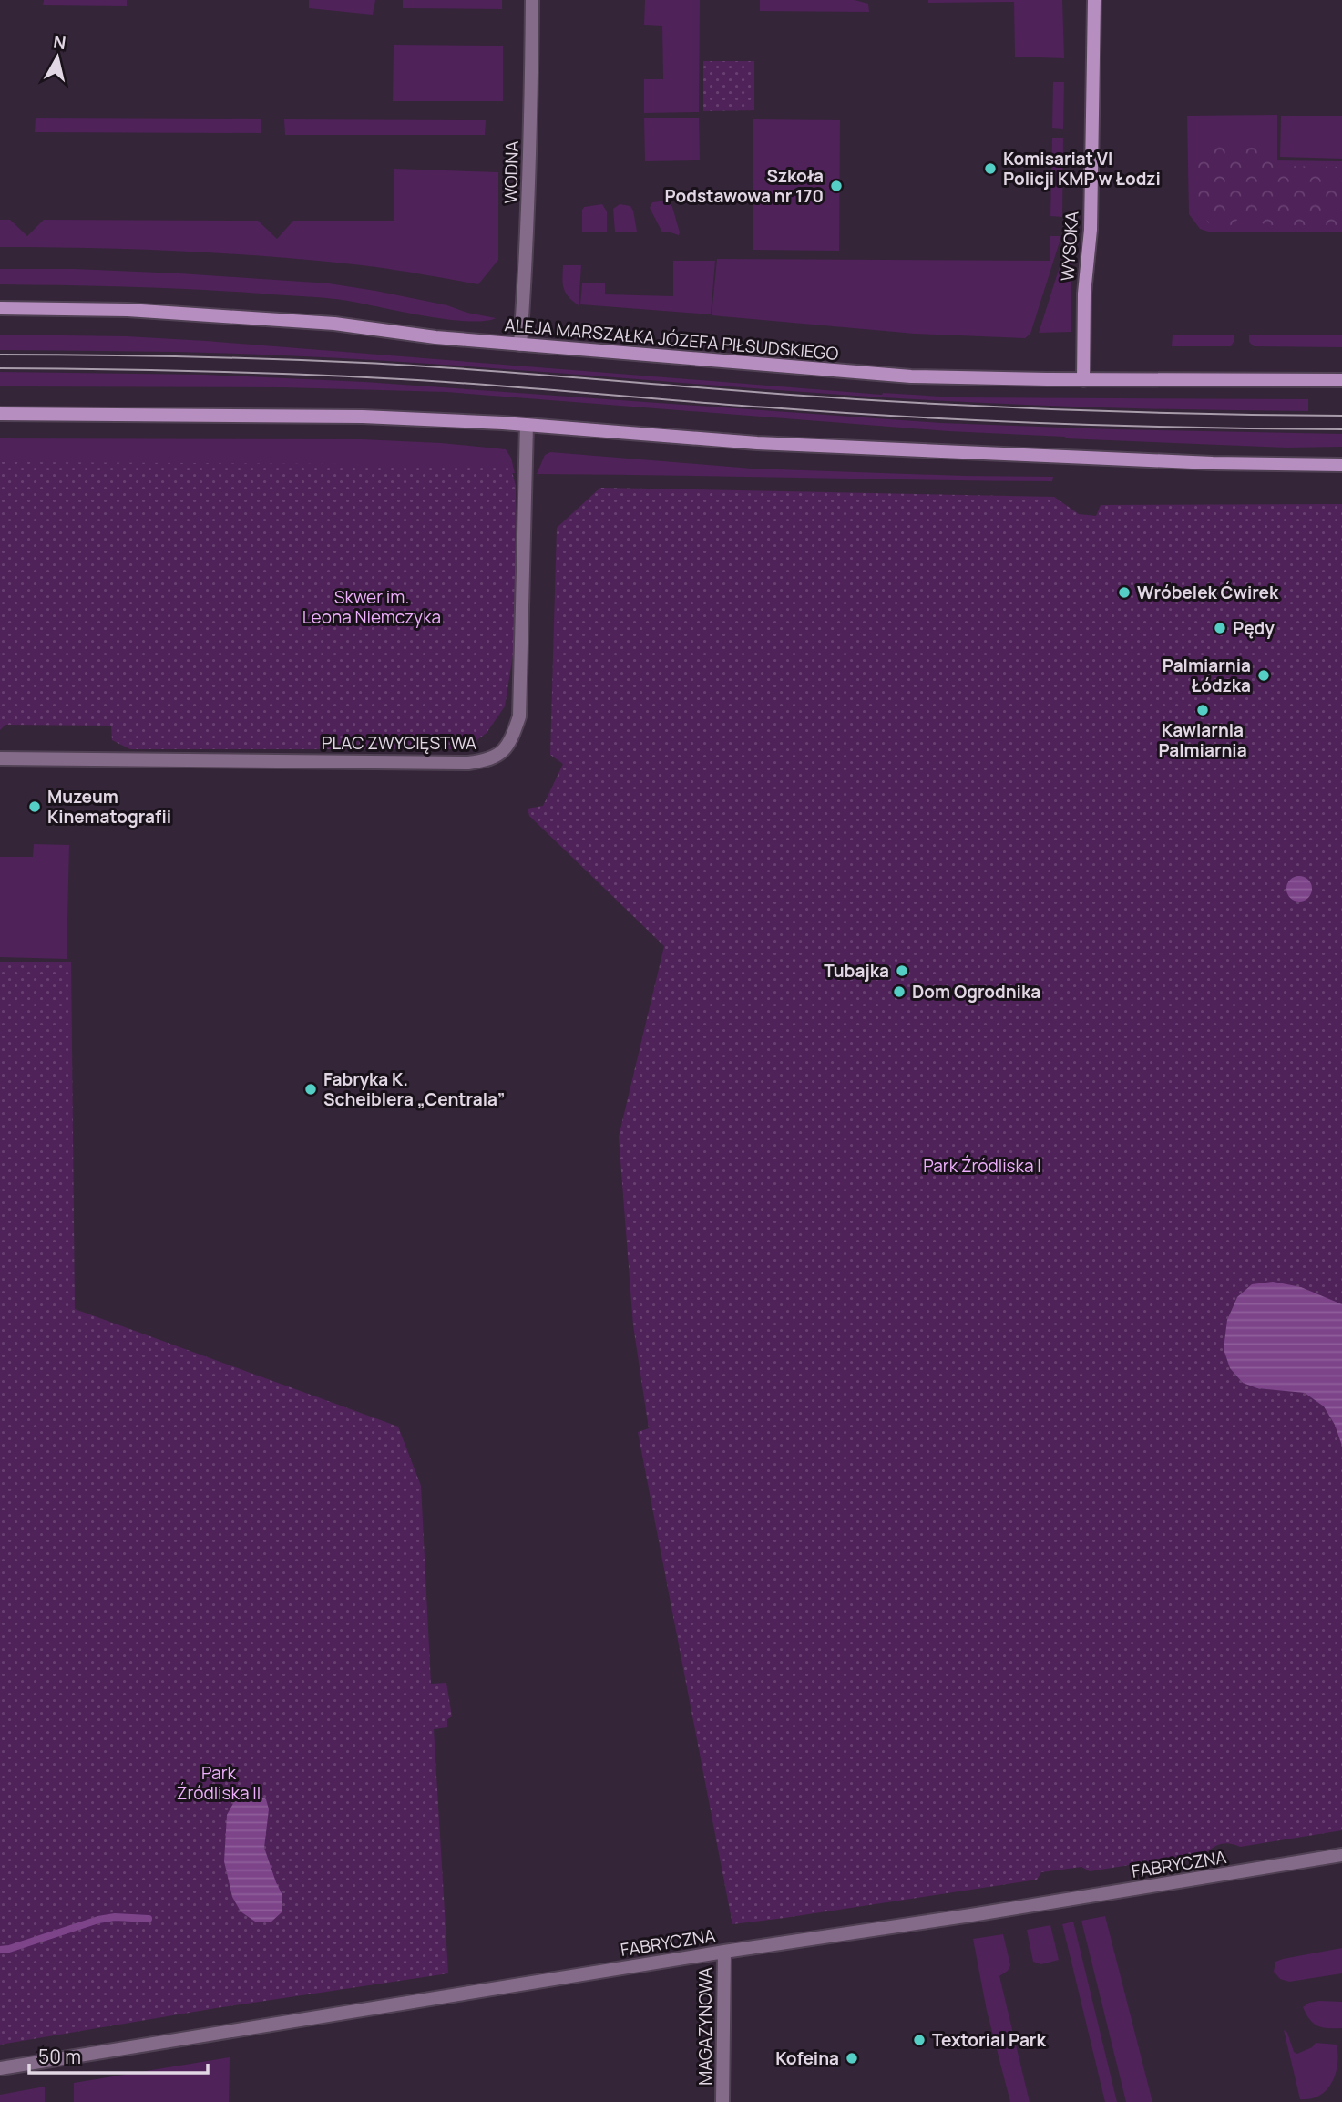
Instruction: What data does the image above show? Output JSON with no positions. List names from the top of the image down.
{
  "streets": {
    "main road": ["WYSOKA", "ALEJA MARSZAŁKA JÓZEFA PIŁSUDSKIEGO"],
    "street": [
      "WODNA",
      "PLAC ZWYCIĘSTWA",
      "FABRYCZNA",
      "MAGAZYNOWA"
    ]
  },
  "crossings": [
    ["WODNA", "ALEJA MARSZAŁKA JÓZEFA PIŁSUDSKIEGO"],
    ["WYSOKA", "ALEJA MARSZAŁKA JÓZEFA PIŁSUDSKIEGO"],
    ["FABRYCZNA", "MAGAZYNOWA"]
  ],
  "parks": ["Skwer im. Leona Niemczyka", "Park Źródliska I", "Park Źródliska II"],
  "places": [
    "Komisariat VI Policji KMP w Łodzi",
    "Szkoła Podstawowa nr 170",
    "Wróbelek Ćwirek",
    "Pędy",
    "Palmiarnia Łódzka",
    "Kawiarnia Palmiarnia",
    "Muzeum Kinematografii",
    "Tubajka",
    "Dom Ogrodnika",
    "Fabryka K. Scheiblera „Centrala”",
    "Textorial Park",
    "Kofeina"
  ],
  "scale_bar": "50 m",
  "north": "top"
}
